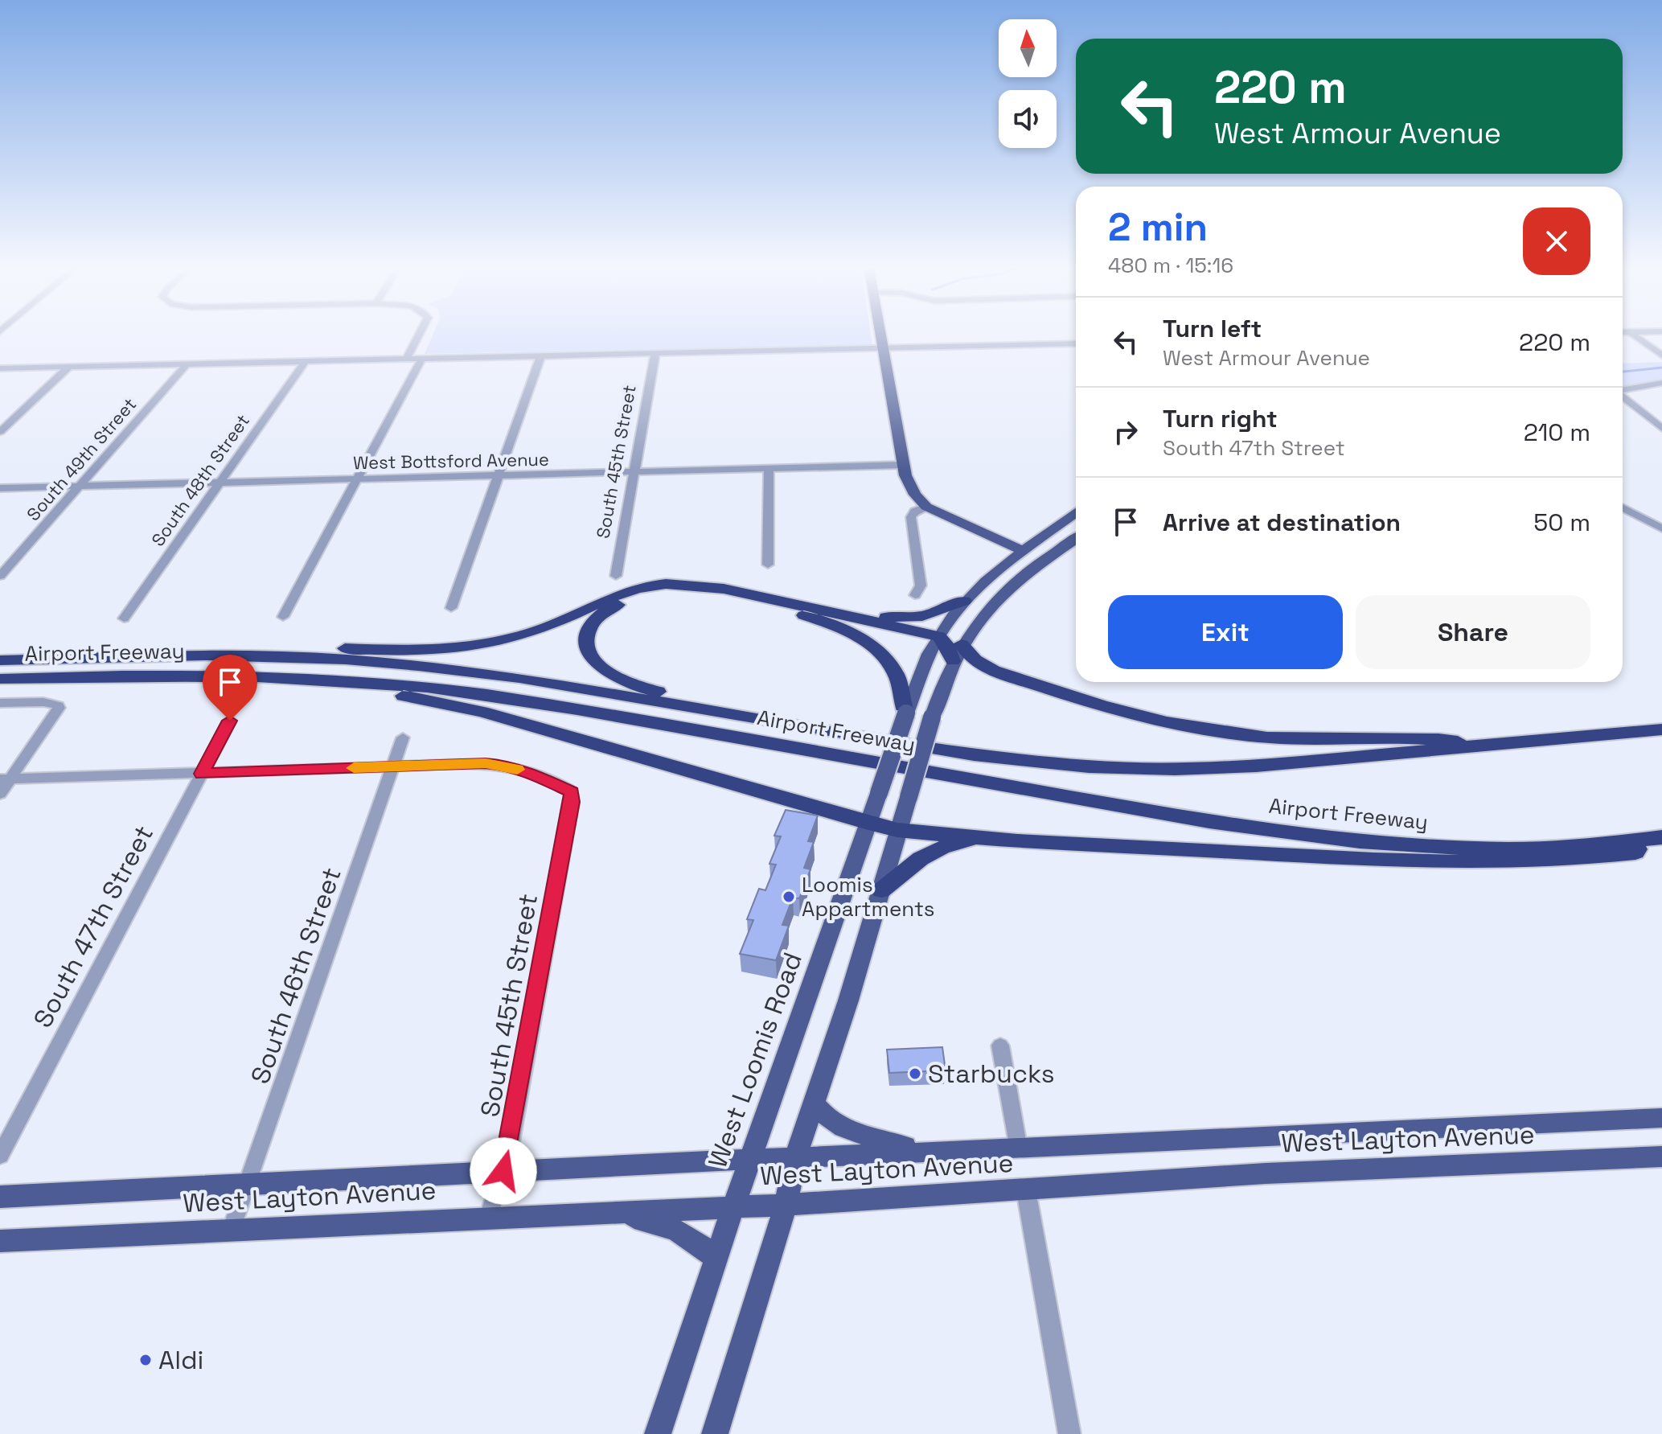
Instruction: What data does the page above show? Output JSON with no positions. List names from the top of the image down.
{
  "streets": {
    "highway": ["Airport Freeway"],
    "main road": ["West Loomis Road", "West Layton Avenue"],
    "street": [
      "South 49th Street",
      "West Bottsford Avenue",
      "South 45th Street",
      "South 48th Street",
      "South 47th Street",
      "South 46th Street"
    ]
  },
  "crossings": [
    ["South 49th Street", "West Bottsford Avenue"],
    ["West Bottsford Avenue", "South 45th Street"],
    ["West Bottsford Avenue", "South 48th Street"],
    ["South 45th Street", "South 46th Street"],
    ["South 45th Street", "West Layton Avenue"],
    ["South 46th Street", "West Layton Avenue"],
    ["West Loomis Road", "West Layton Avenue"]
  ],
  "places": ["Loomis Appartments", "Starbucks", "Aldi"],
  "north": "top",
  "page": {
    "turn": ["220 m", "West Armour Avenue"],
    "heading": ["2 min", "480 m · 15:16"],
    "list": [
      {
        "name": "Turn left",
        "note": "West Armour Avenue",
        "value": "220 m"
      },
      {
        "name": "Turn right",
        "note": "South 47th Street",
        "value": "210 m"
      },
      {
        "name": "Arrive at destination",
        "value": "50 m"
      }
    ],
    "buttons": ["Exit", "Share"]
  }
}
